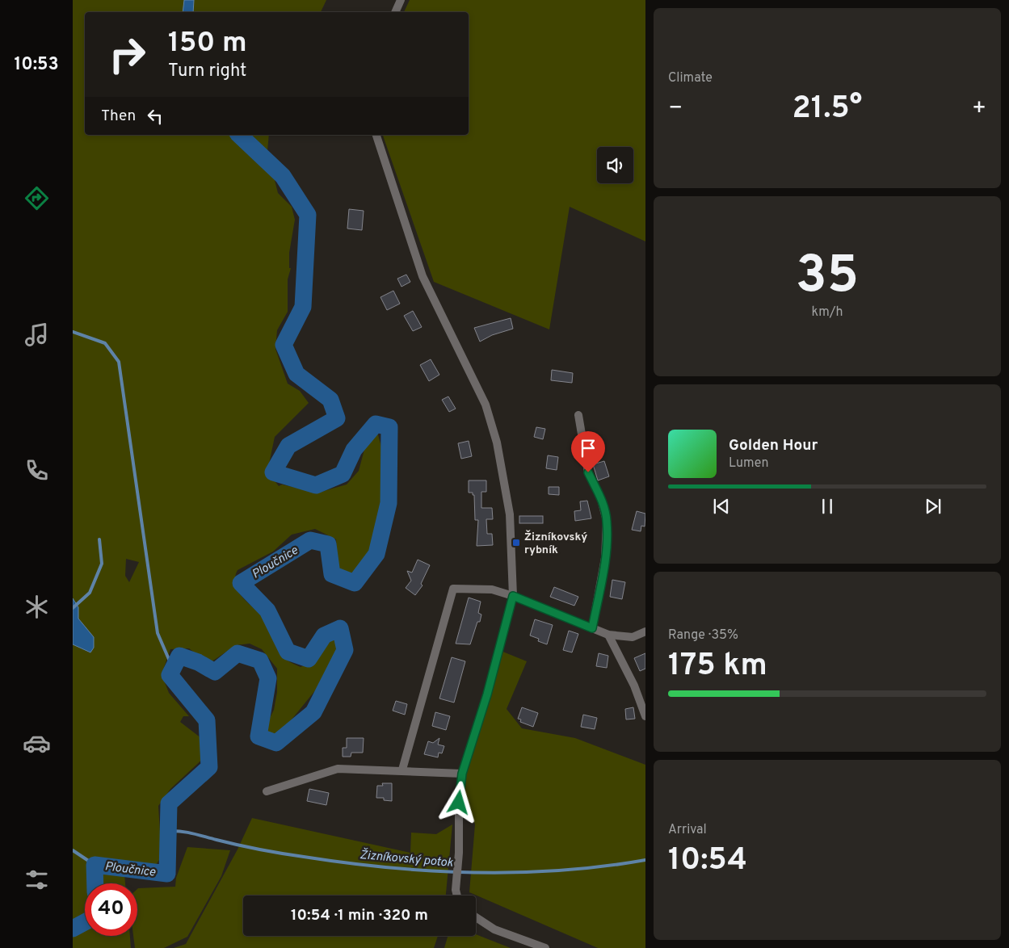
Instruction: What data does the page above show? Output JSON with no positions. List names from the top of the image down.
{
  "water": ["Ploučnice", "Žizníkovský potok"],
  "places": {
    "transit": ["Žizníkovský rybník"]
  },
  "page": {
    "tabs": "10:53",
    "tile": [
      "Climate",
      ["35", "km/h"],
      ["Range · 35%", "175 km"],
      ["Arrival", "10:54"]
    ],
    "turn": ["150 m", "Turn right"],
    "heat": ["−", "21.5°", "+"],
    "then": "Then",
    "song": ["Golden Hour", "Lumen"],
    "limit": "40",
    "trip": "10:54 · 1 min · 320 m"
  }
}
